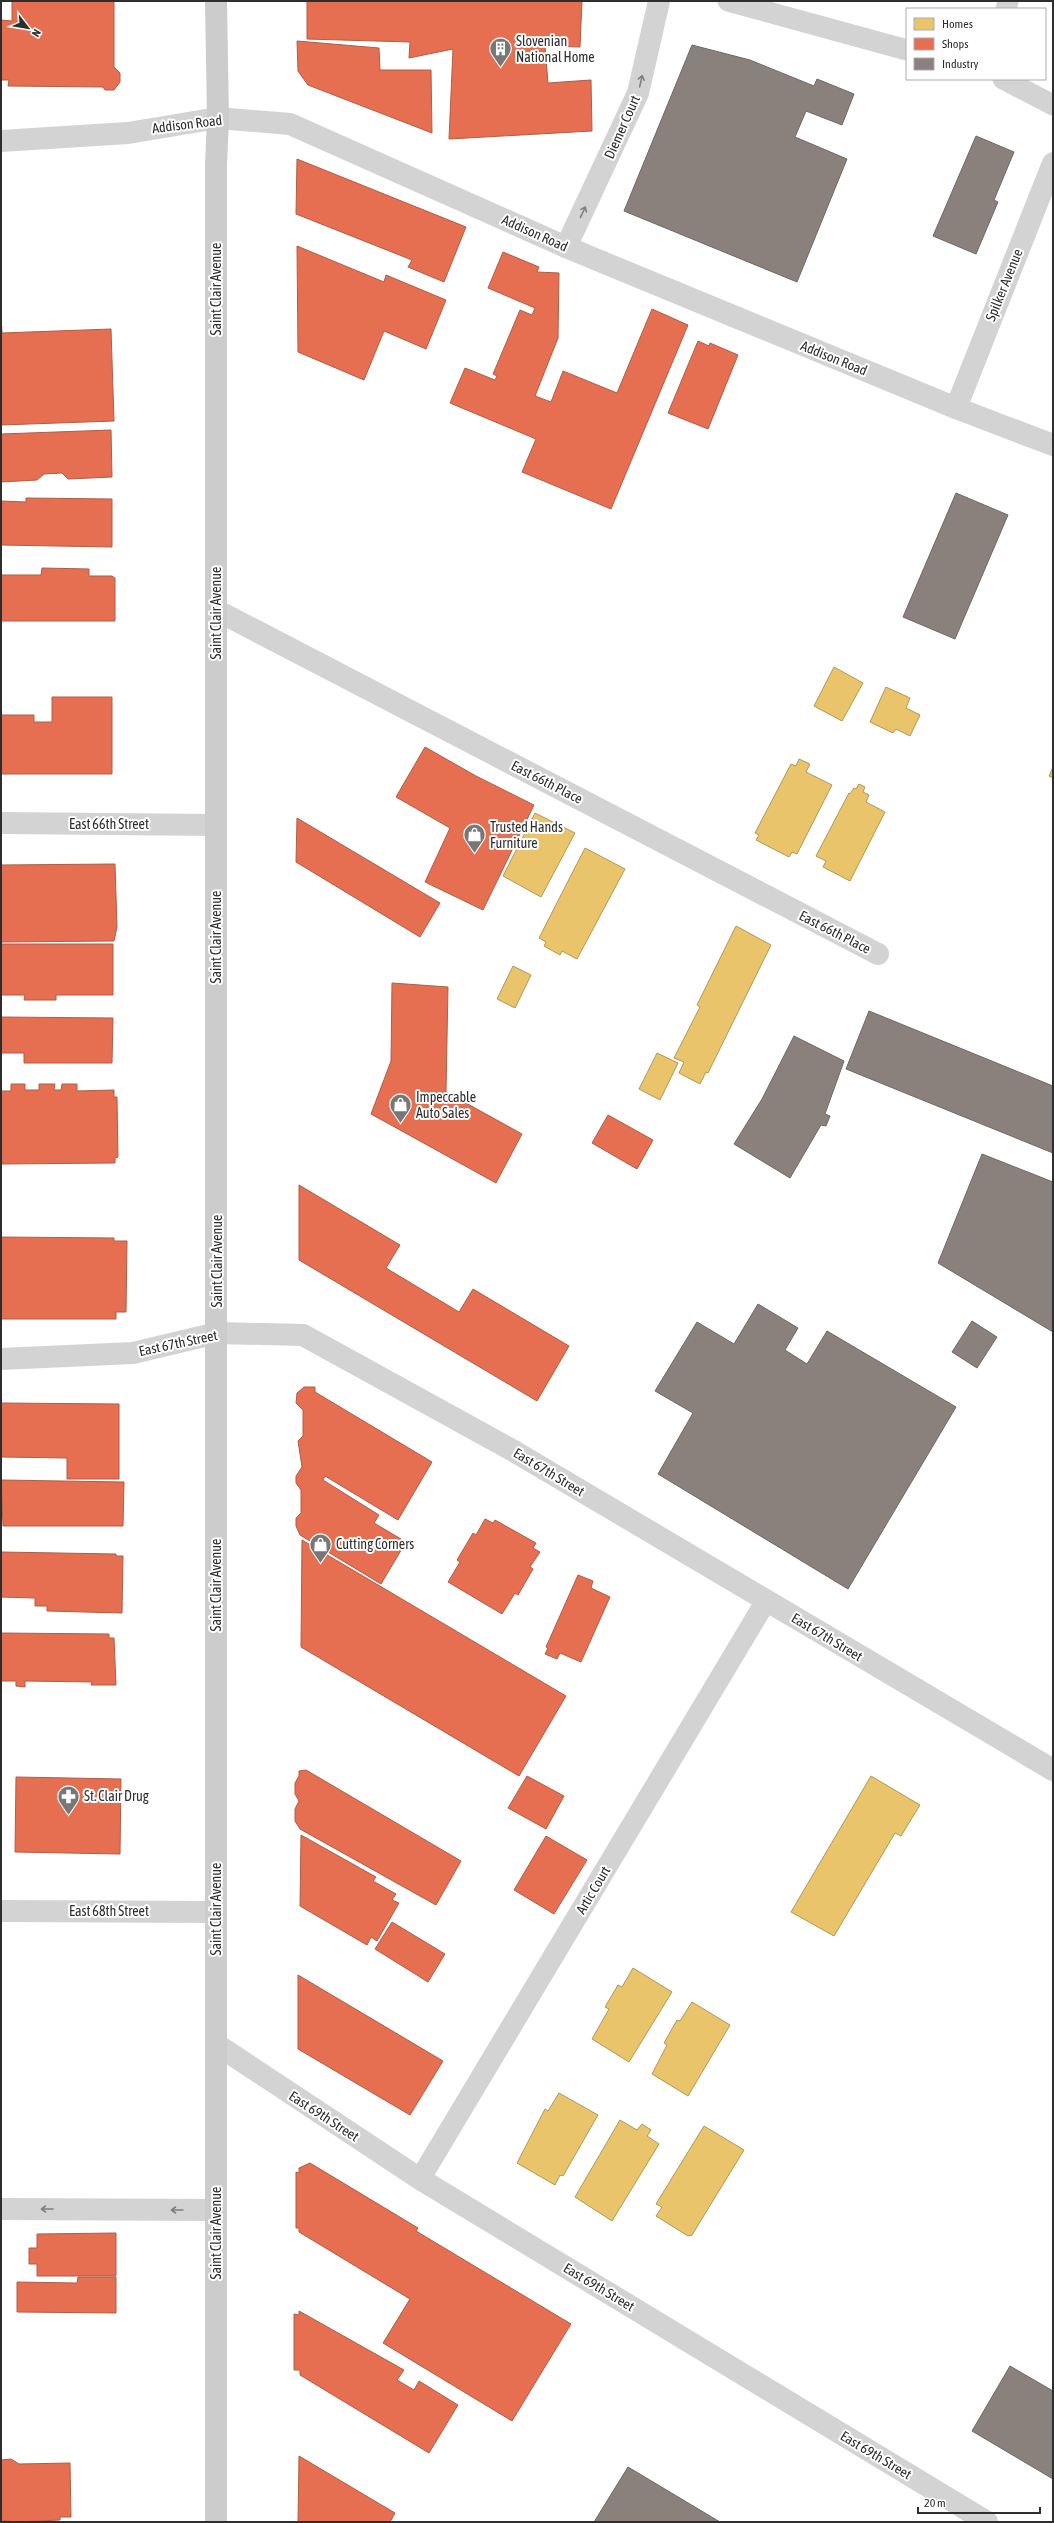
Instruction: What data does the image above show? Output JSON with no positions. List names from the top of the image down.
{
  "streets": {
    "main road": ["Saint Clair Avenue"],
    "street": [
      "Addison Road",
      "Diemer Court",
      "Spilker Avenue",
      "East 66th Place",
      "East 66th Street",
      "East 67th Street",
      "East 68th Street",
      "East 69th Street"
    ],
    "lane": ["Artic Court"]
  },
  "crossings": [
    ["Addison Road", "Diemer Court"],
    ["Addison Road", "Spilker Avenue"],
    ["Addison Road", "Saint Clair Avenue"],
    ["Saint Clair Avenue", "East 66th Place"],
    ["Saint Clair Avenue", "East 66th Street"],
    ["Saint Clair Avenue", "East 67th Street"],
    ["Saint Clair Avenue", "East 68th Street"],
    ["Saint Clair Avenue", "East 69th Street"],
    ["East 67th Street", "Artic Court"],
    ["Artic Court", "East 69th Street"]
  ],
  "one_way": ["Diemer Court"],
  "places": {
    "building": ["Slovenian National Home"],
    "shop": ["Trusted Hands Furniture", "Impeccable Auto Sales", "Cutting Corners"],
    "pharmacy": ["St. Clair Drug"]
  },
  "legend": ["Homes", "Shops", "Industry"],
  "scale_bar": "20 m",
  "north": "bottom right"
}
